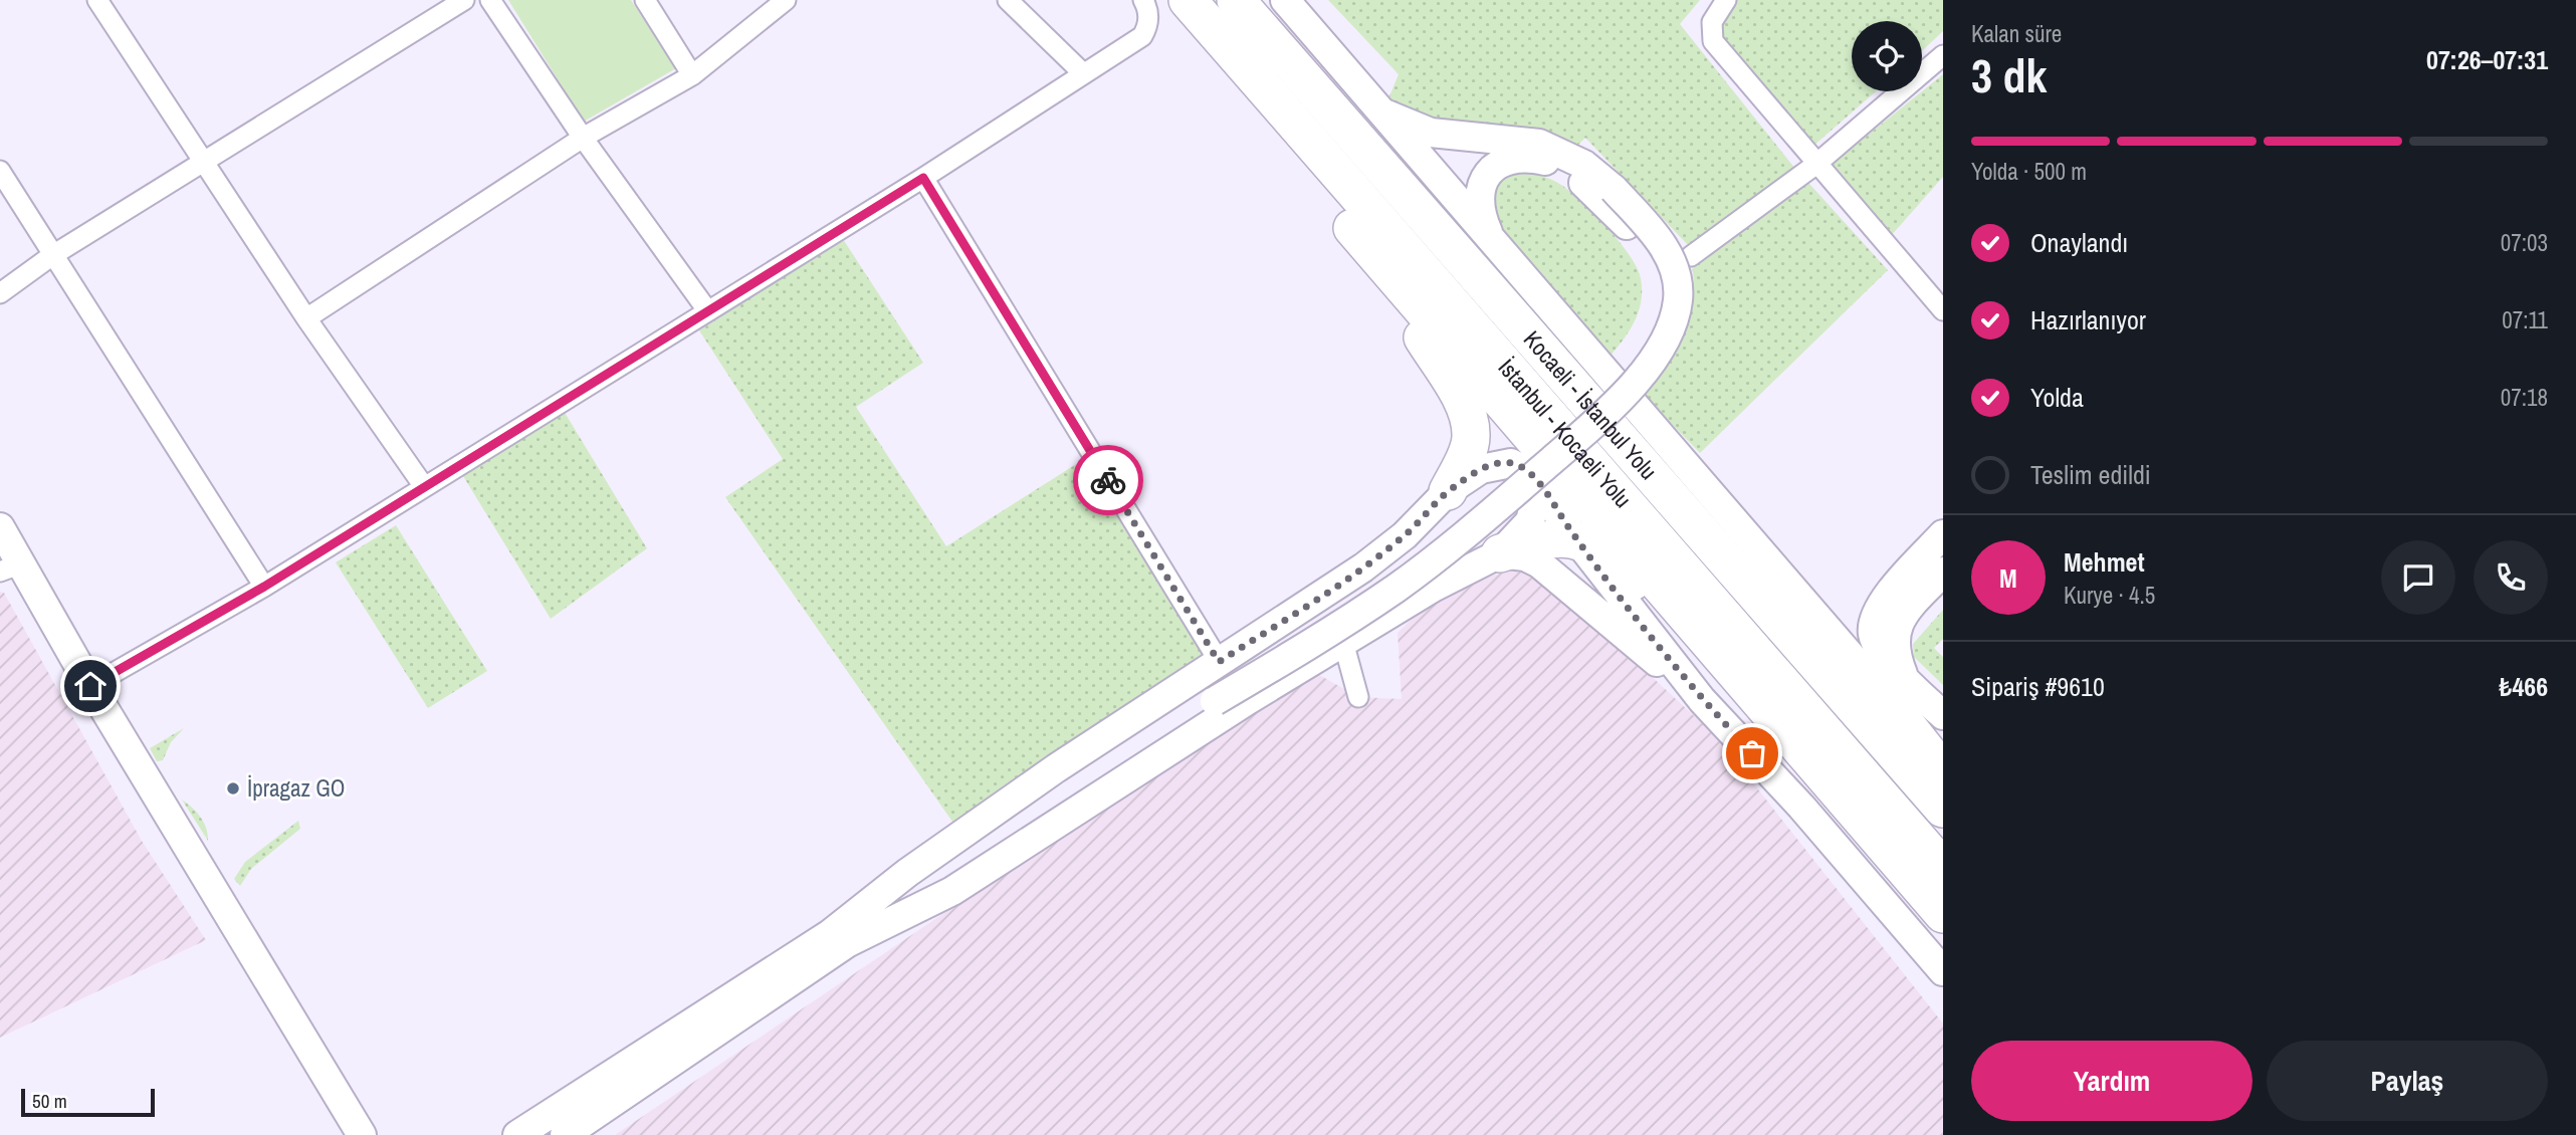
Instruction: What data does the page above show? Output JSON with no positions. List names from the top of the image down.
{
  "streets": {
    "highway": ["Kocaeli - İstanbul Yolu", "İstanbul - Kocaeli Yolu"]
  },
  "places": ["İpragaz GO"],
  "scale_bar": "50 m",
  "page": {
    "heading": ["3 dk", "Kalan süre", "07:26–07:31"],
    "panel": [
      "Mehmet",
      "Kurye · 4.5",
      "Sipariş #9610",
      "₺466"
    ],
    "bar": "Yolda · 500 m",
    "list": [
      ["Onaylandı", "07:03"],
      ["Hazırlanıyor", "07:11"],
      ["Yolda", "07:18"],
      "Teslim edildi"
    ],
    "round": "M",
    "buttons": ["Yardım", "Paylaş"],
    "scale": "50 m"
  }
}
